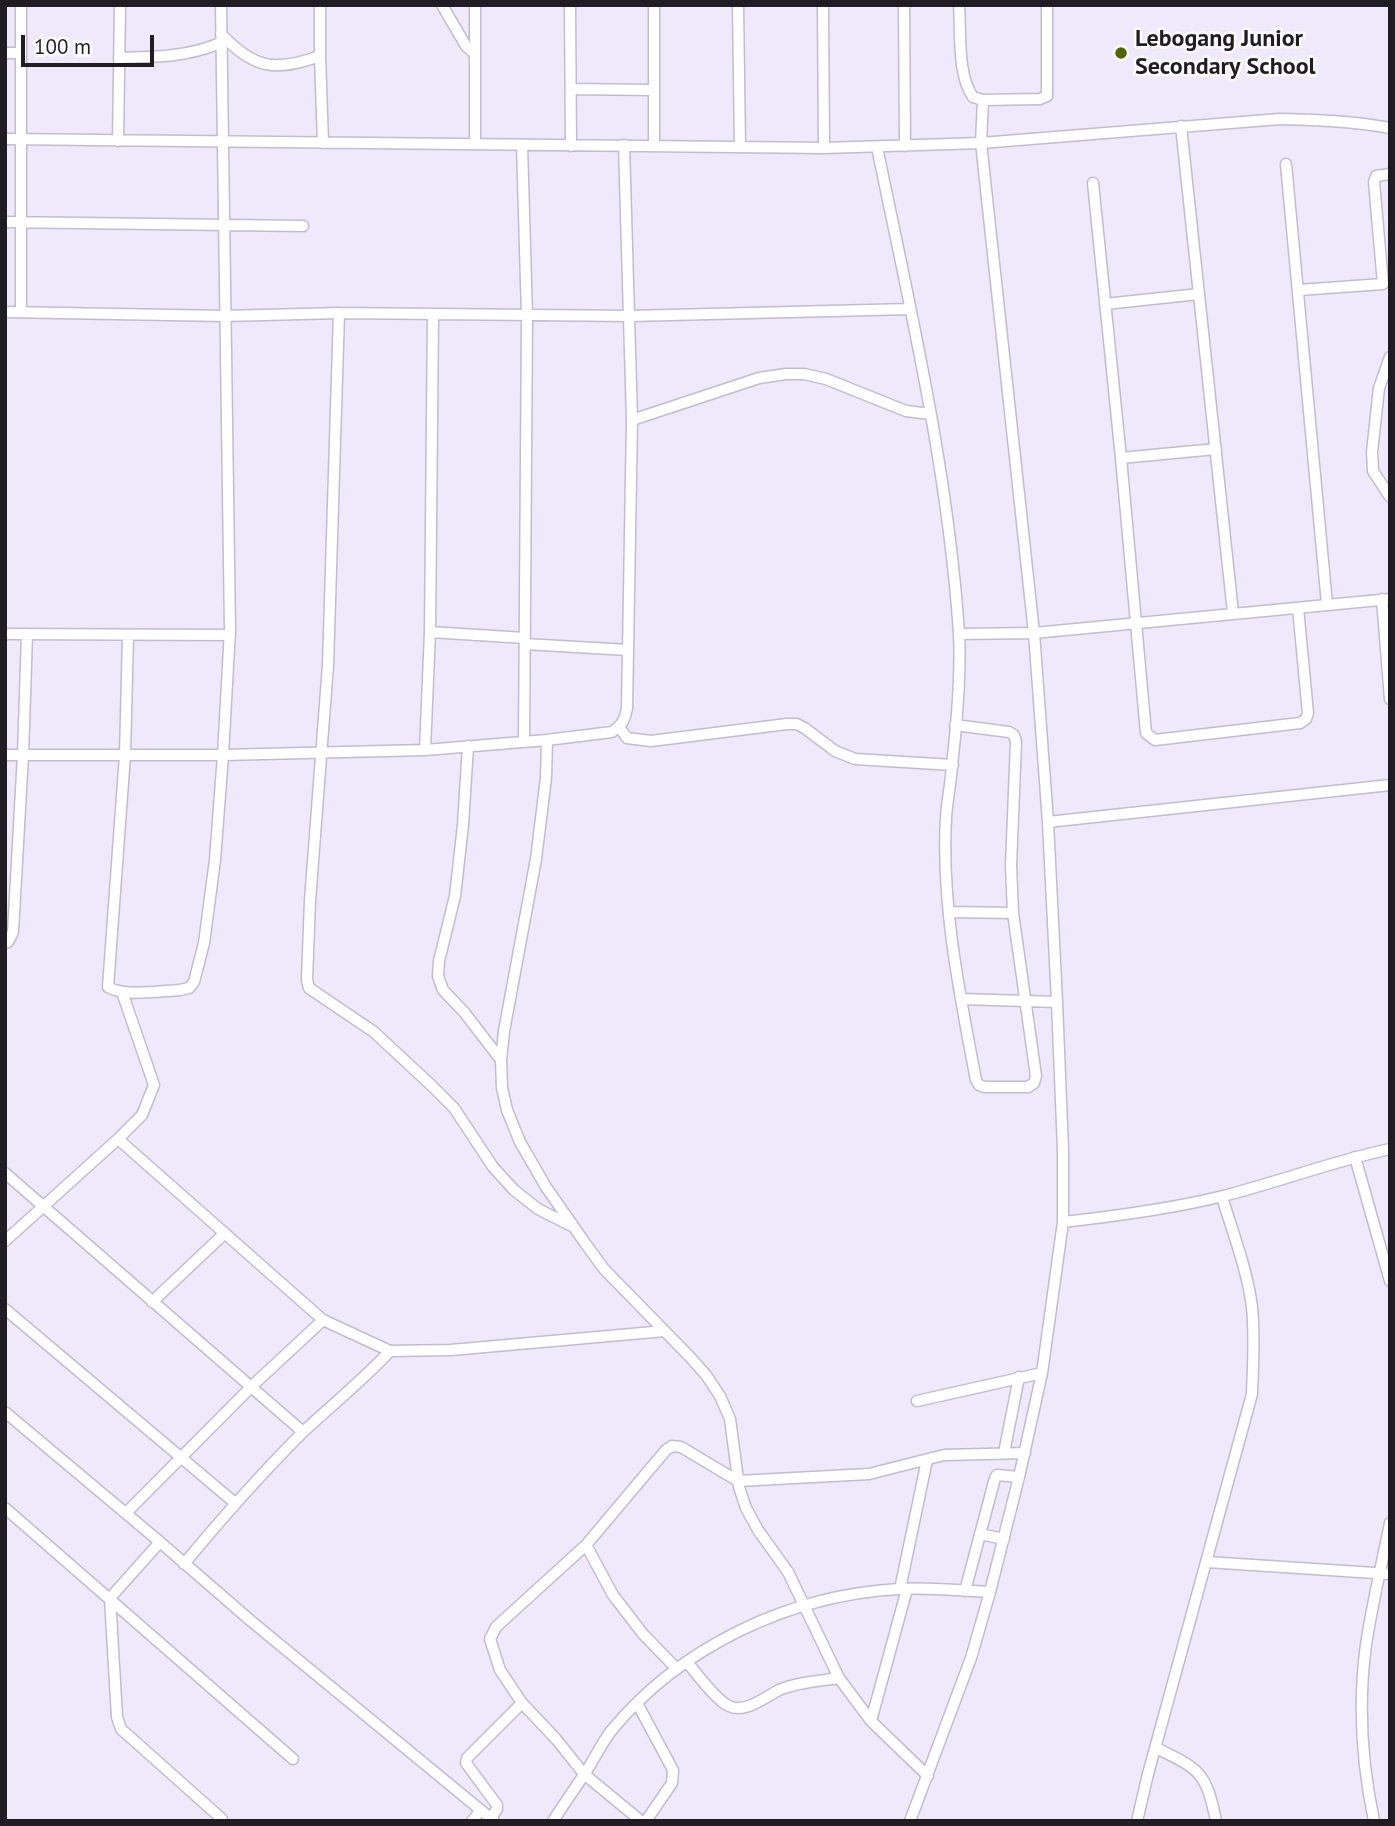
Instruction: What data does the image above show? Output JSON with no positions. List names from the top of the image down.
{
  "places": ["Lebogang Junior Secondary School"],
  "scale_bar": "100 m"
}
